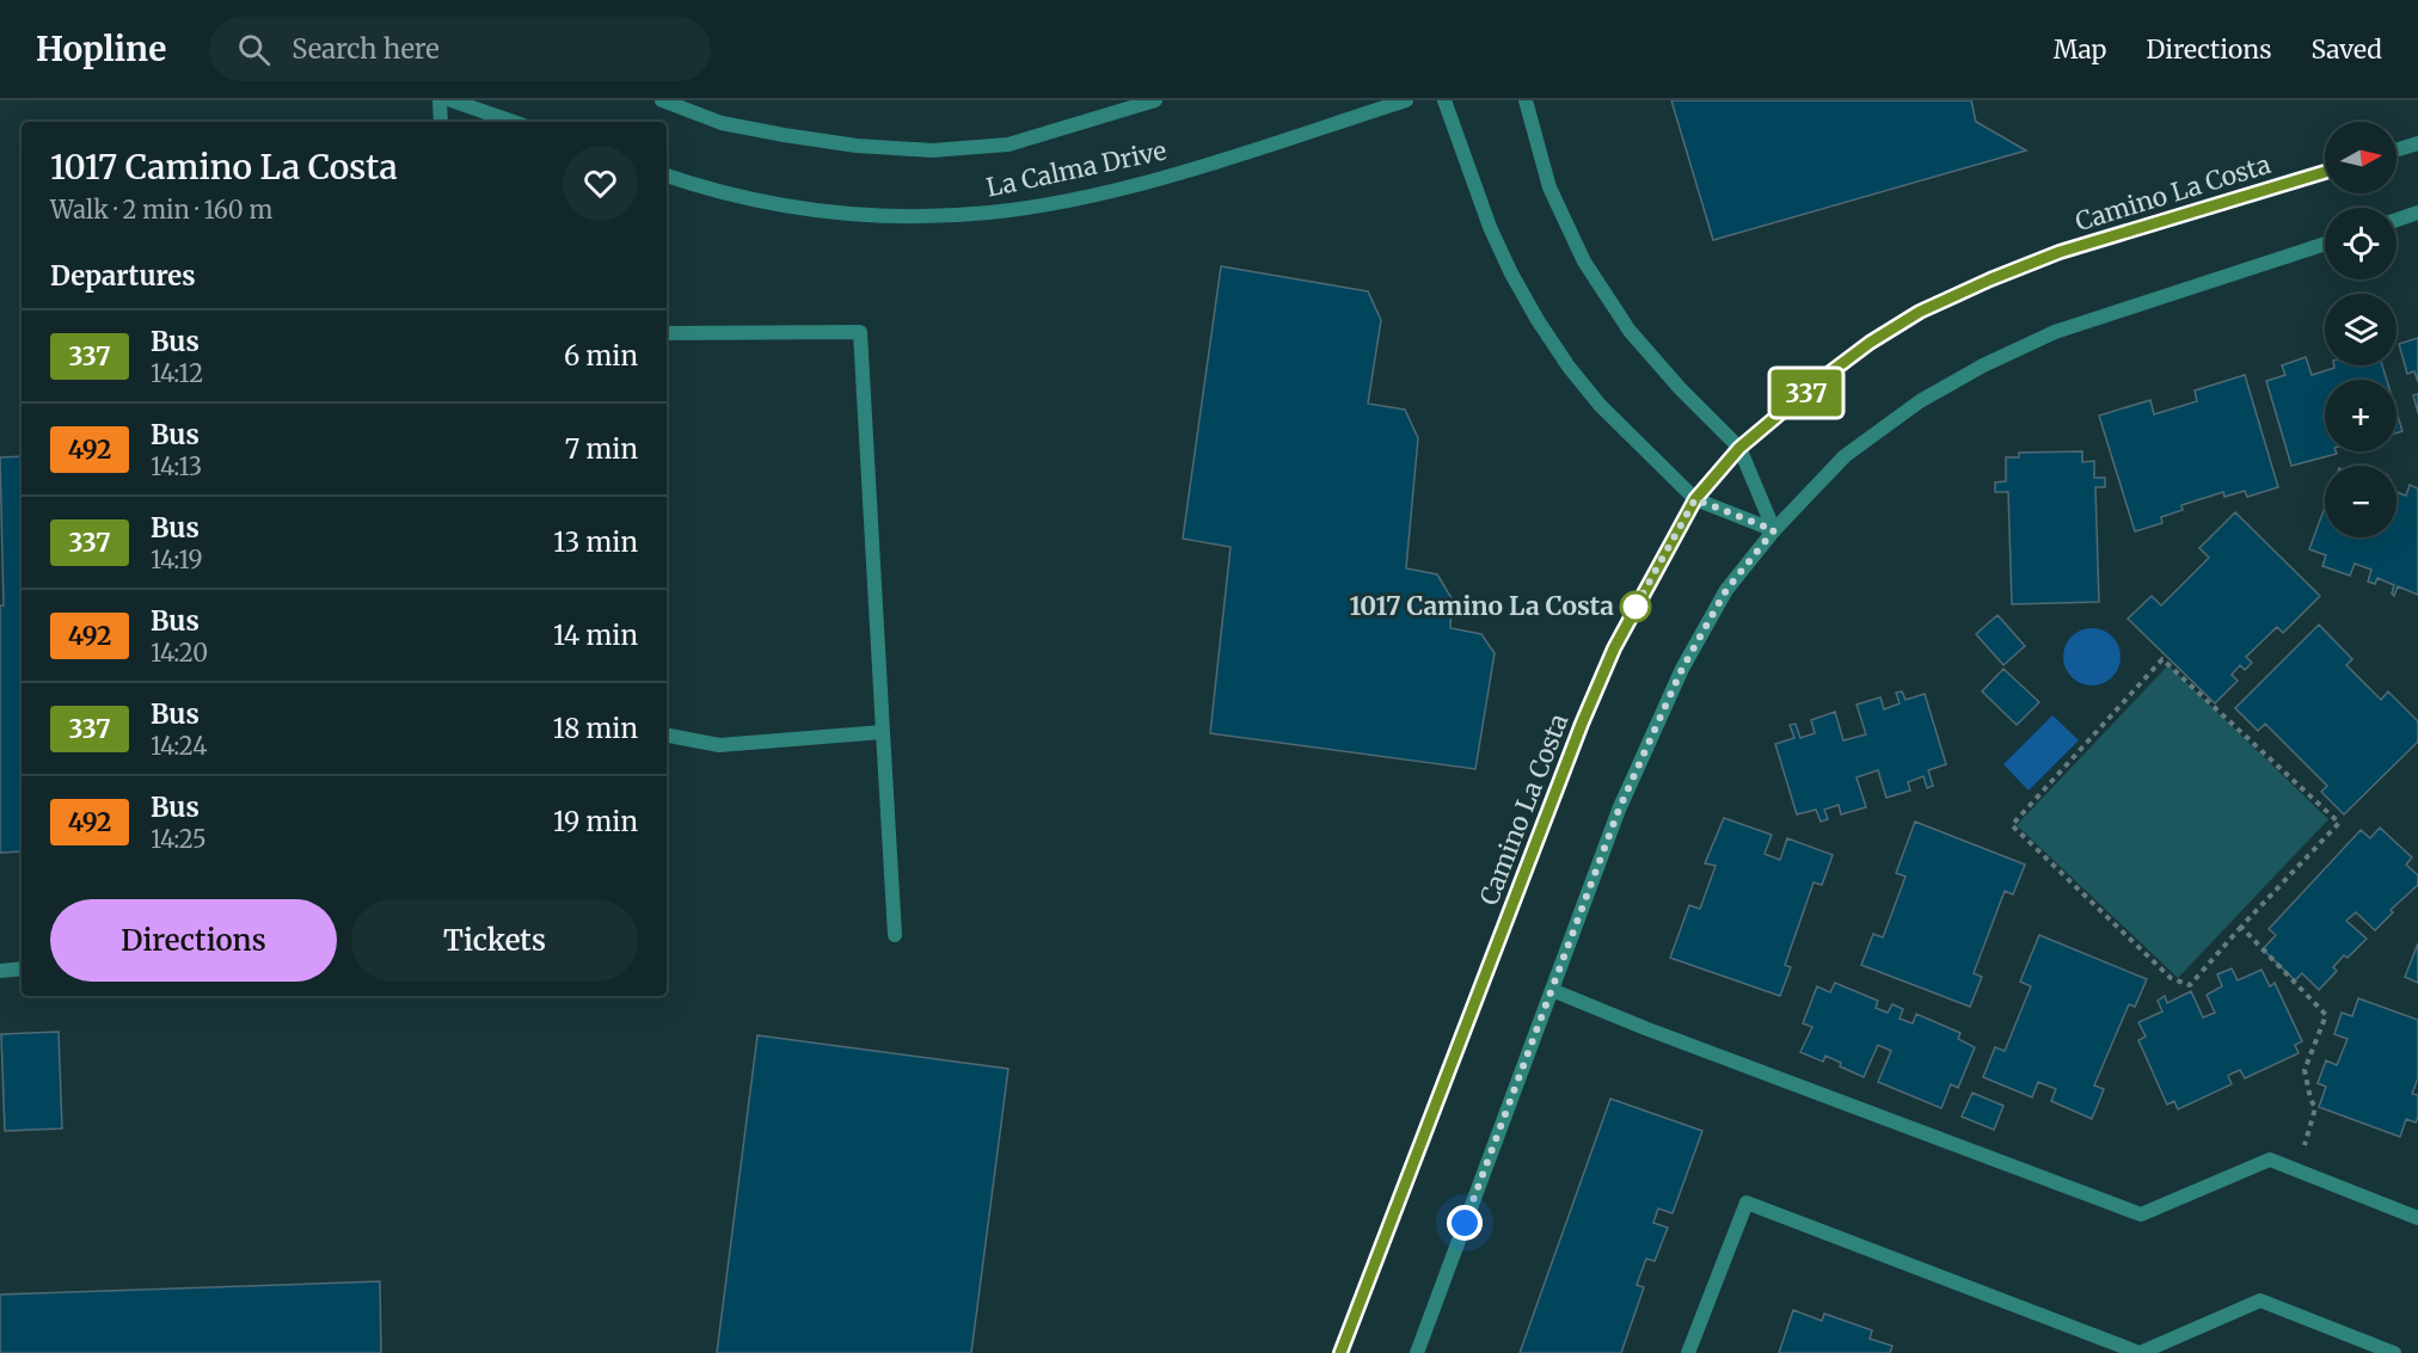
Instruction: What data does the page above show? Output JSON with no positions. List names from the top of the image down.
{
  "streets": {
    "street": ["La Calma Drive", "Camino La Costa"]
  },
  "places": ["1017 Camino La Costa"],
  "lines": ["bus line 337"],
  "north": "right",
  "page": {
    "header": "Hopline",
    "search": "Search here",
    "nav": ["Map", "Directions", "Saved"],
    "on_map": "337",
    "map_buttons": ["+", "−"],
    "heading": [
      ["1017 Camino La Costa", "Walk · 2 min · 160 m"],
      "Departures"
    ],
    "list": [
      {
        "mark": "337",
        "name": "Bus",
        "note": "14:12",
        "value": "6 min"
      },
      {
        "mark": "492",
        "name": "Bus",
        "note": "14:13",
        "value": "7 min"
      },
      {
        "mark": "337",
        "name": "Bus",
        "note": "14:19",
        "value": "13 min"
      },
      {
        "mark": "492",
        "name": "Bus",
        "note": "14:20",
        "value": "14 min"
      },
      {
        "mark": "337",
        "name": "Bus",
        "note": "14:24",
        "value": "18 min"
      },
      {
        "mark": "492",
        "name": "Bus",
        "note": "14:25",
        "value": "19 min"
      }
    ],
    "buttons": ["Directions", "Tickets"]
  }
}
